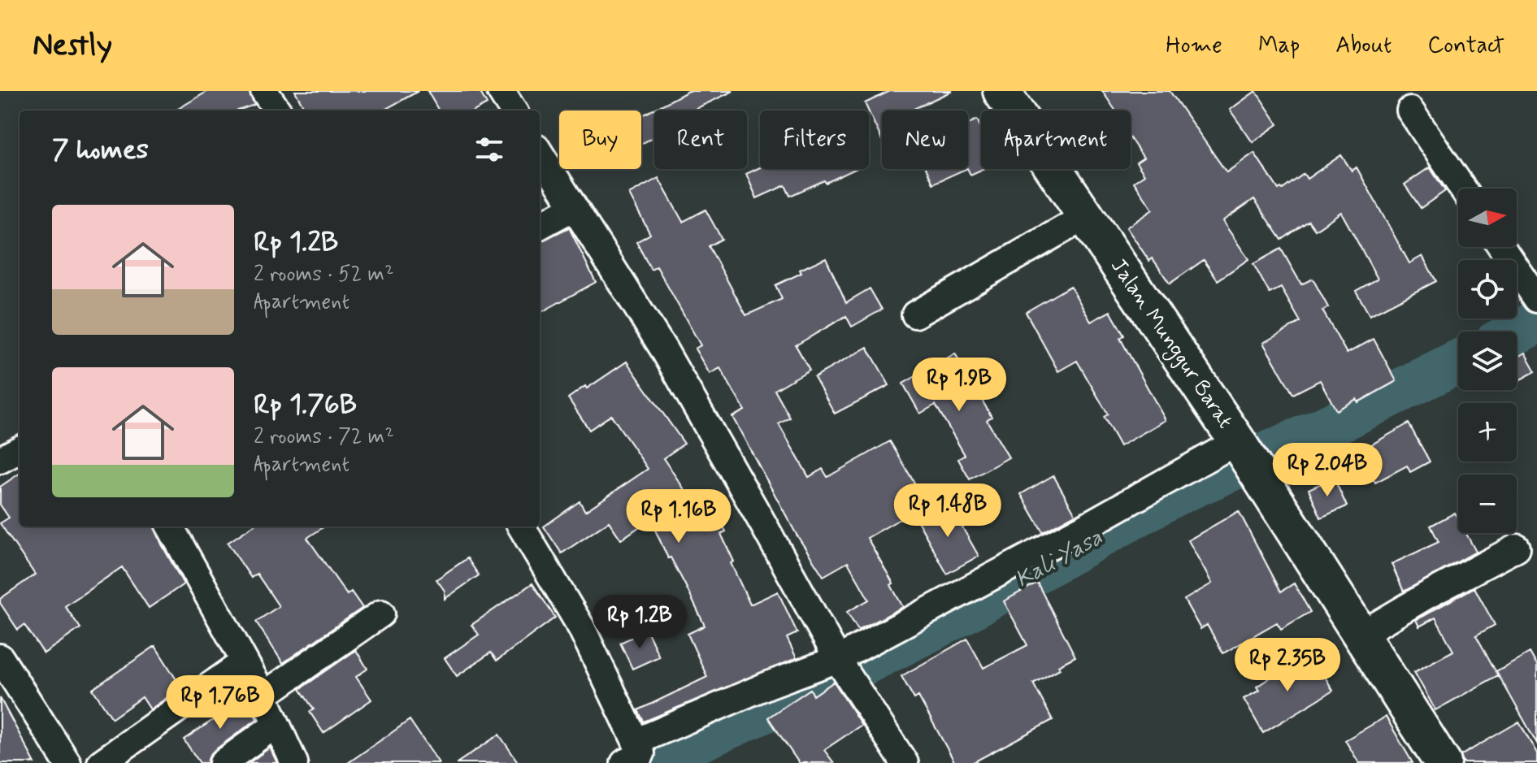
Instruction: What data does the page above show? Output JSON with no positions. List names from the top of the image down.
{
  "streets": {
    "street": ["Jalan Munggur Barat"]
  },
  "water": ["Kali Yasa"],
  "north": "right",
  "page": {
    "header": "Nestly",
    "nav": [
      "Home",
      "Map",
      "About",
      "Contact"
    ],
    "chip": [
      "Buy",
      "Rent",
      "Filters",
      "New",
      "Apartment"
    ],
    "heading": "7 homes",
    "map_buttons": ["+", "−"],
    "list": [
      {
        "name": "Rp 1.2B",
        "note": "2 rooms · 52 m² · Apartment"
      },
      {
        "name": "Rp 1.76B",
        "note": "2 rooms · 72 m² · Apartment"
      }
    ],
    "price": [
      "Rp 1.9B",
      "Rp 2.04B",
      "Rp 1.48B",
      "Rp 1.16B",
      "Rp 1.2B",
      "Rp 2.35B",
      "Rp 1.76B"
    ]
  }
}
